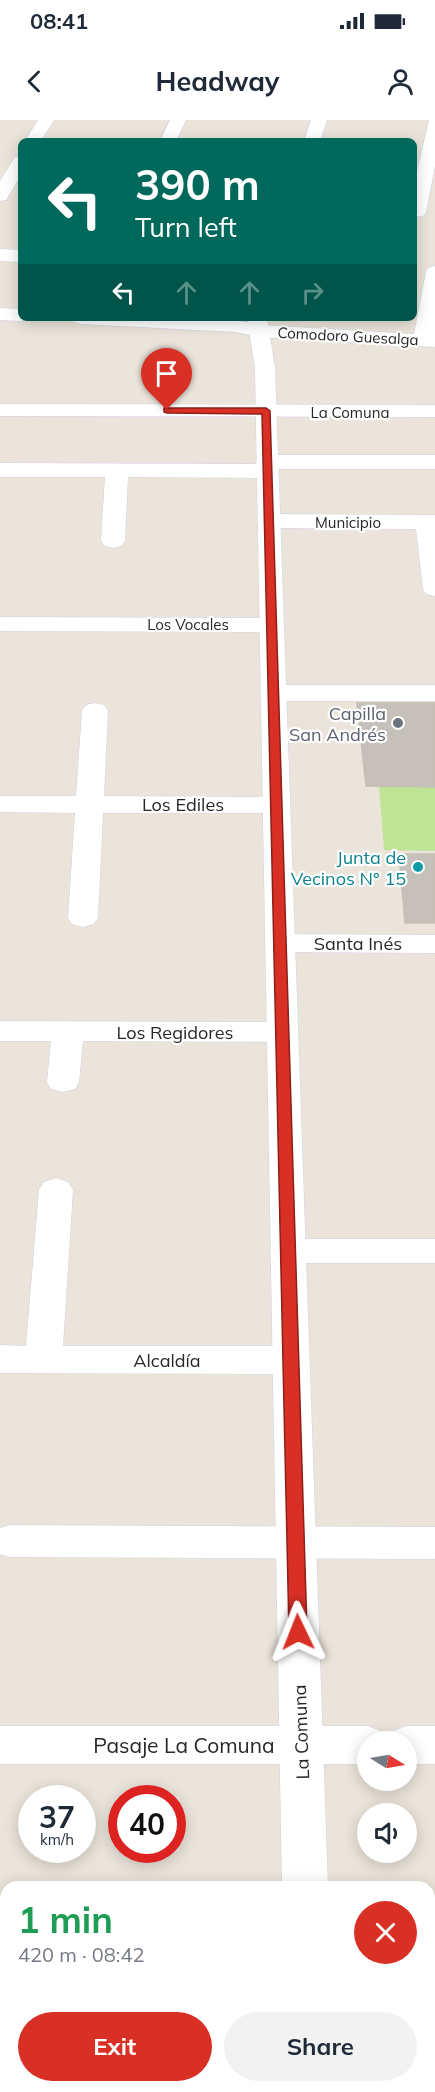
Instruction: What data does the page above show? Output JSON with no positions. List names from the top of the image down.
{
  "streets": {
    "street": [
      "Comodoro Guesalga",
      "La Comuna",
      "Municipio",
      "Los Vocales",
      "Los Ediles",
      "Santa Inés",
      "Los Regidores",
      "Alcaldía",
      "Pasaje La Comuna"
    ]
  },
  "crossings": [
    ["Comodoro Guesalga", "La Comuna"],
    ["La Comuna", "Municipio"],
    ["La Comuna", "Los Vocales"],
    ["La Comuna", "Los Ediles"],
    ["La Comuna", "Santa Inés"],
    ["La Comuna", "Los Regidores"],
    ["La Comuna", "Alcaldía"],
    ["La Comuna", "Pasaje La Comuna"]
  ],
  "places": ["Capilla San Andrés", "Junta de Vecinos N° 15"],
  "north": "right",
  "page": {
    "status": "08:41",
    "header": "Headway",
    "turn": ["390 m", "Turn left"],
    "speed": "37 km/h",
    "limit": "40",
    "heading": ["1 min", "420 m · 08:42"],
    "buttons": ["Exit", "Share"]
  }
}
